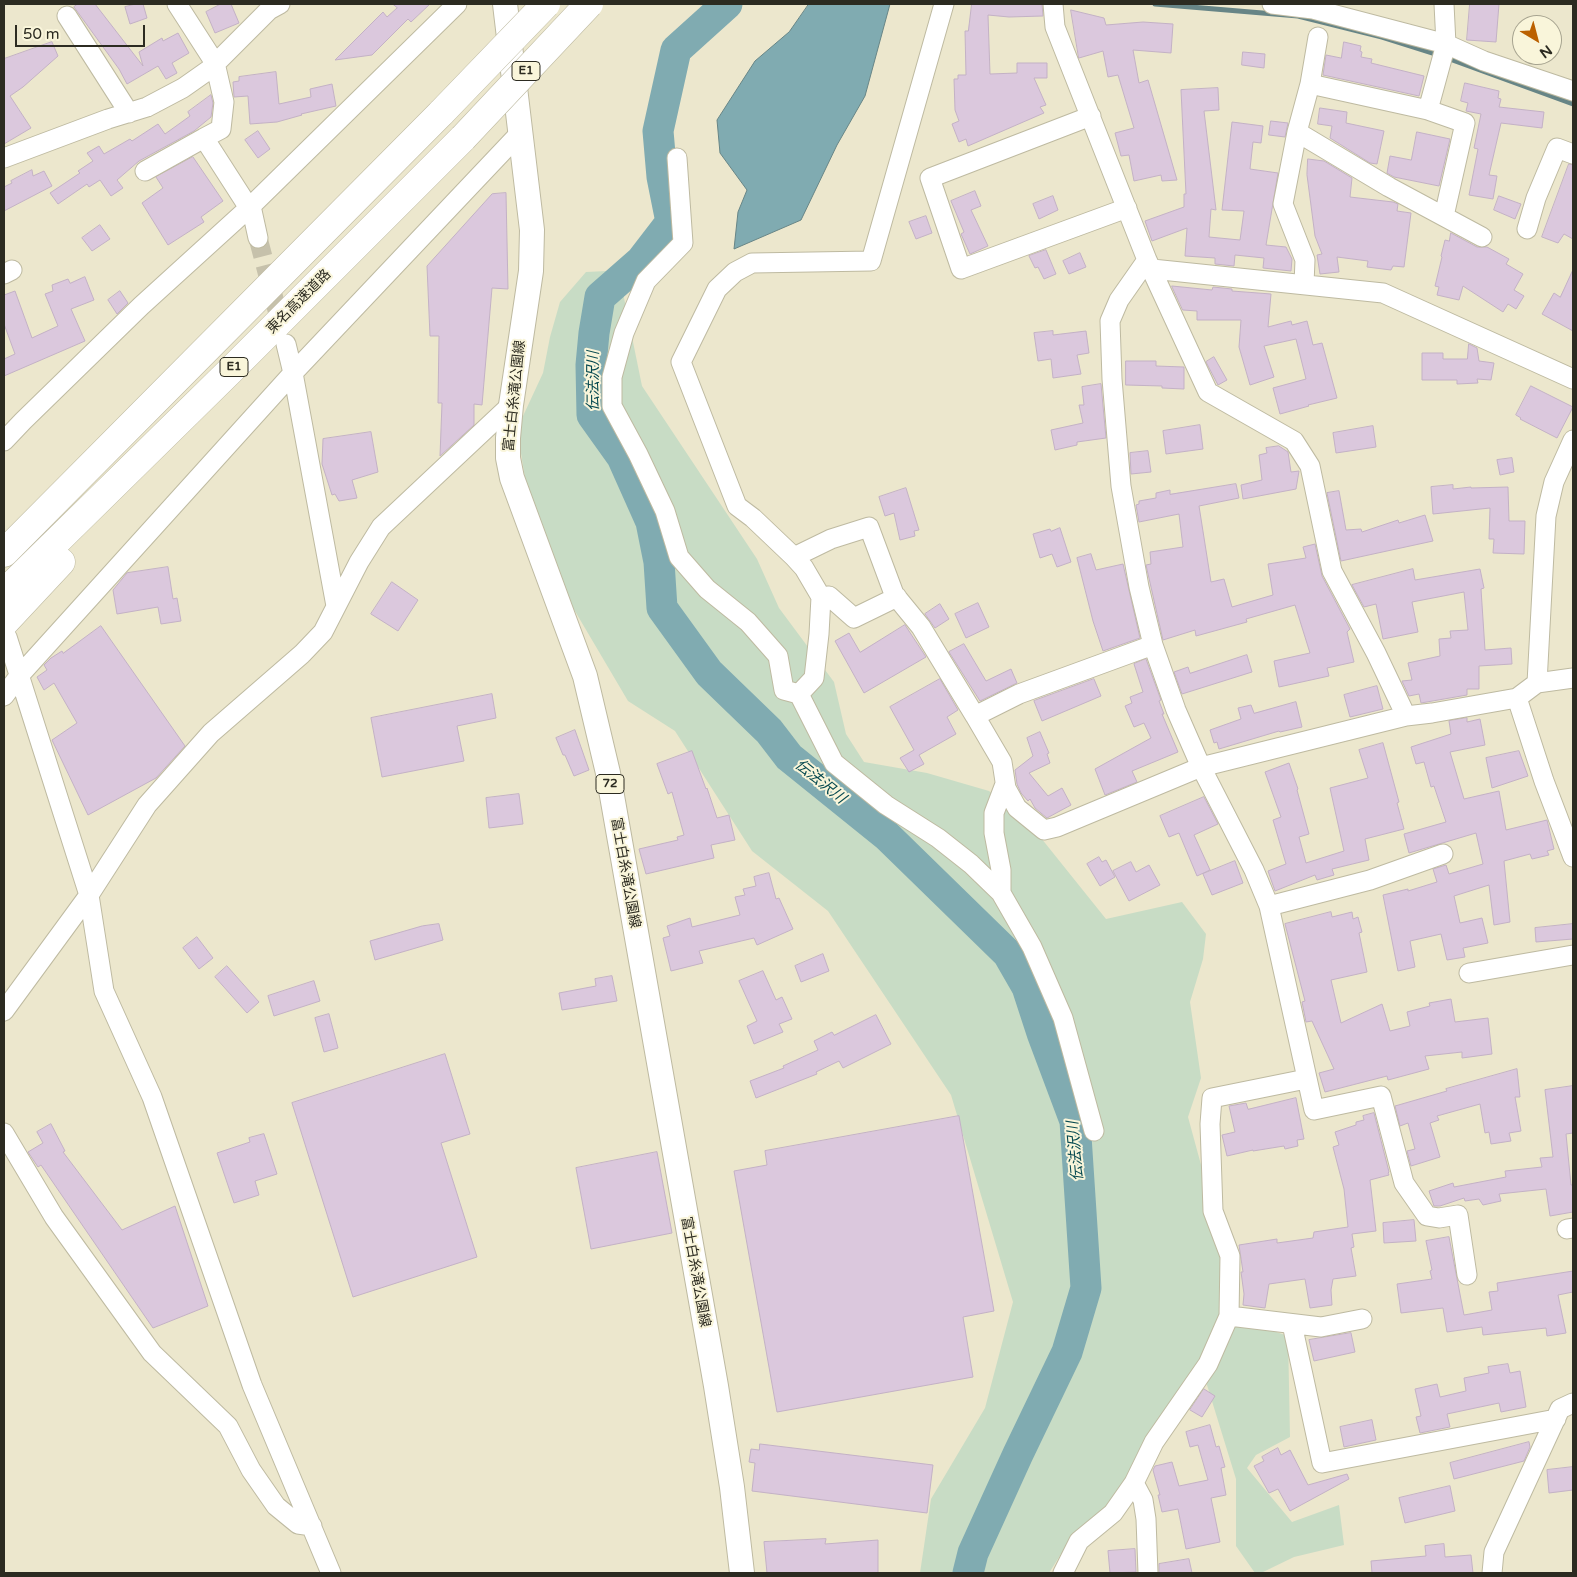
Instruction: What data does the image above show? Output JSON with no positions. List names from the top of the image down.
{
  "streets": {
    "highway": ["E1", "東名高速道路"],
    "main road": ["富士白糸滝公園線", "72"]
  },
  "water": ["伝法沢川"],
  "scale_bar": "50 m",
  "north": "bottom right"
}
